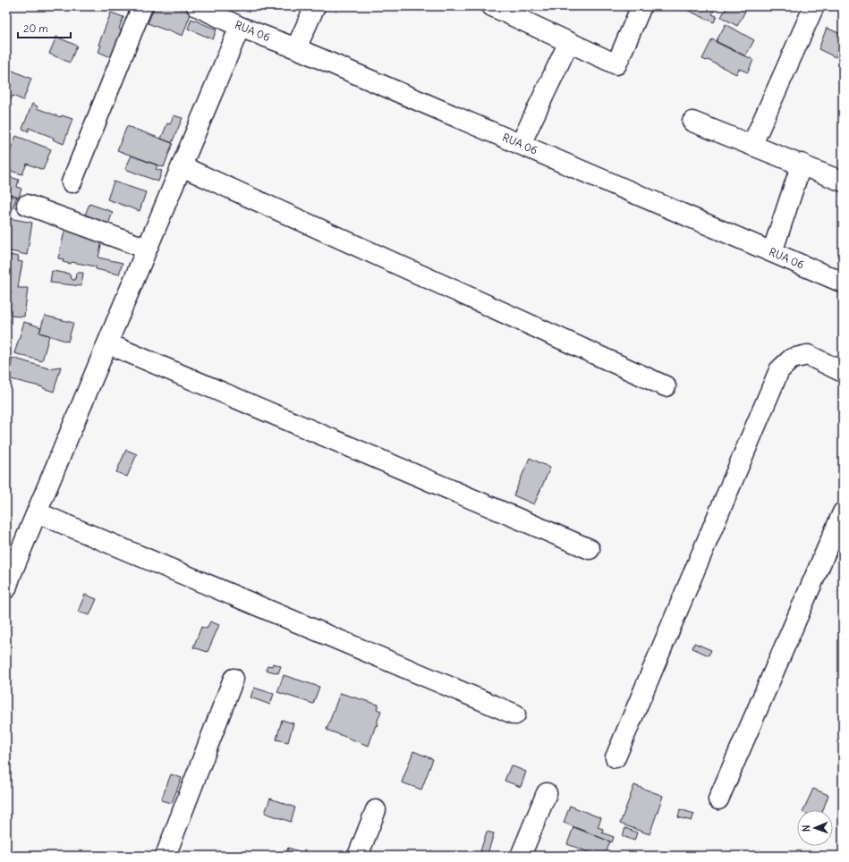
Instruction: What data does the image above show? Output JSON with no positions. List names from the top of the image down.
{
  "streets": {
    "street": ["RUA 06"]
  },
  "scale_bar": "20 m",
  "north": "left"
}
